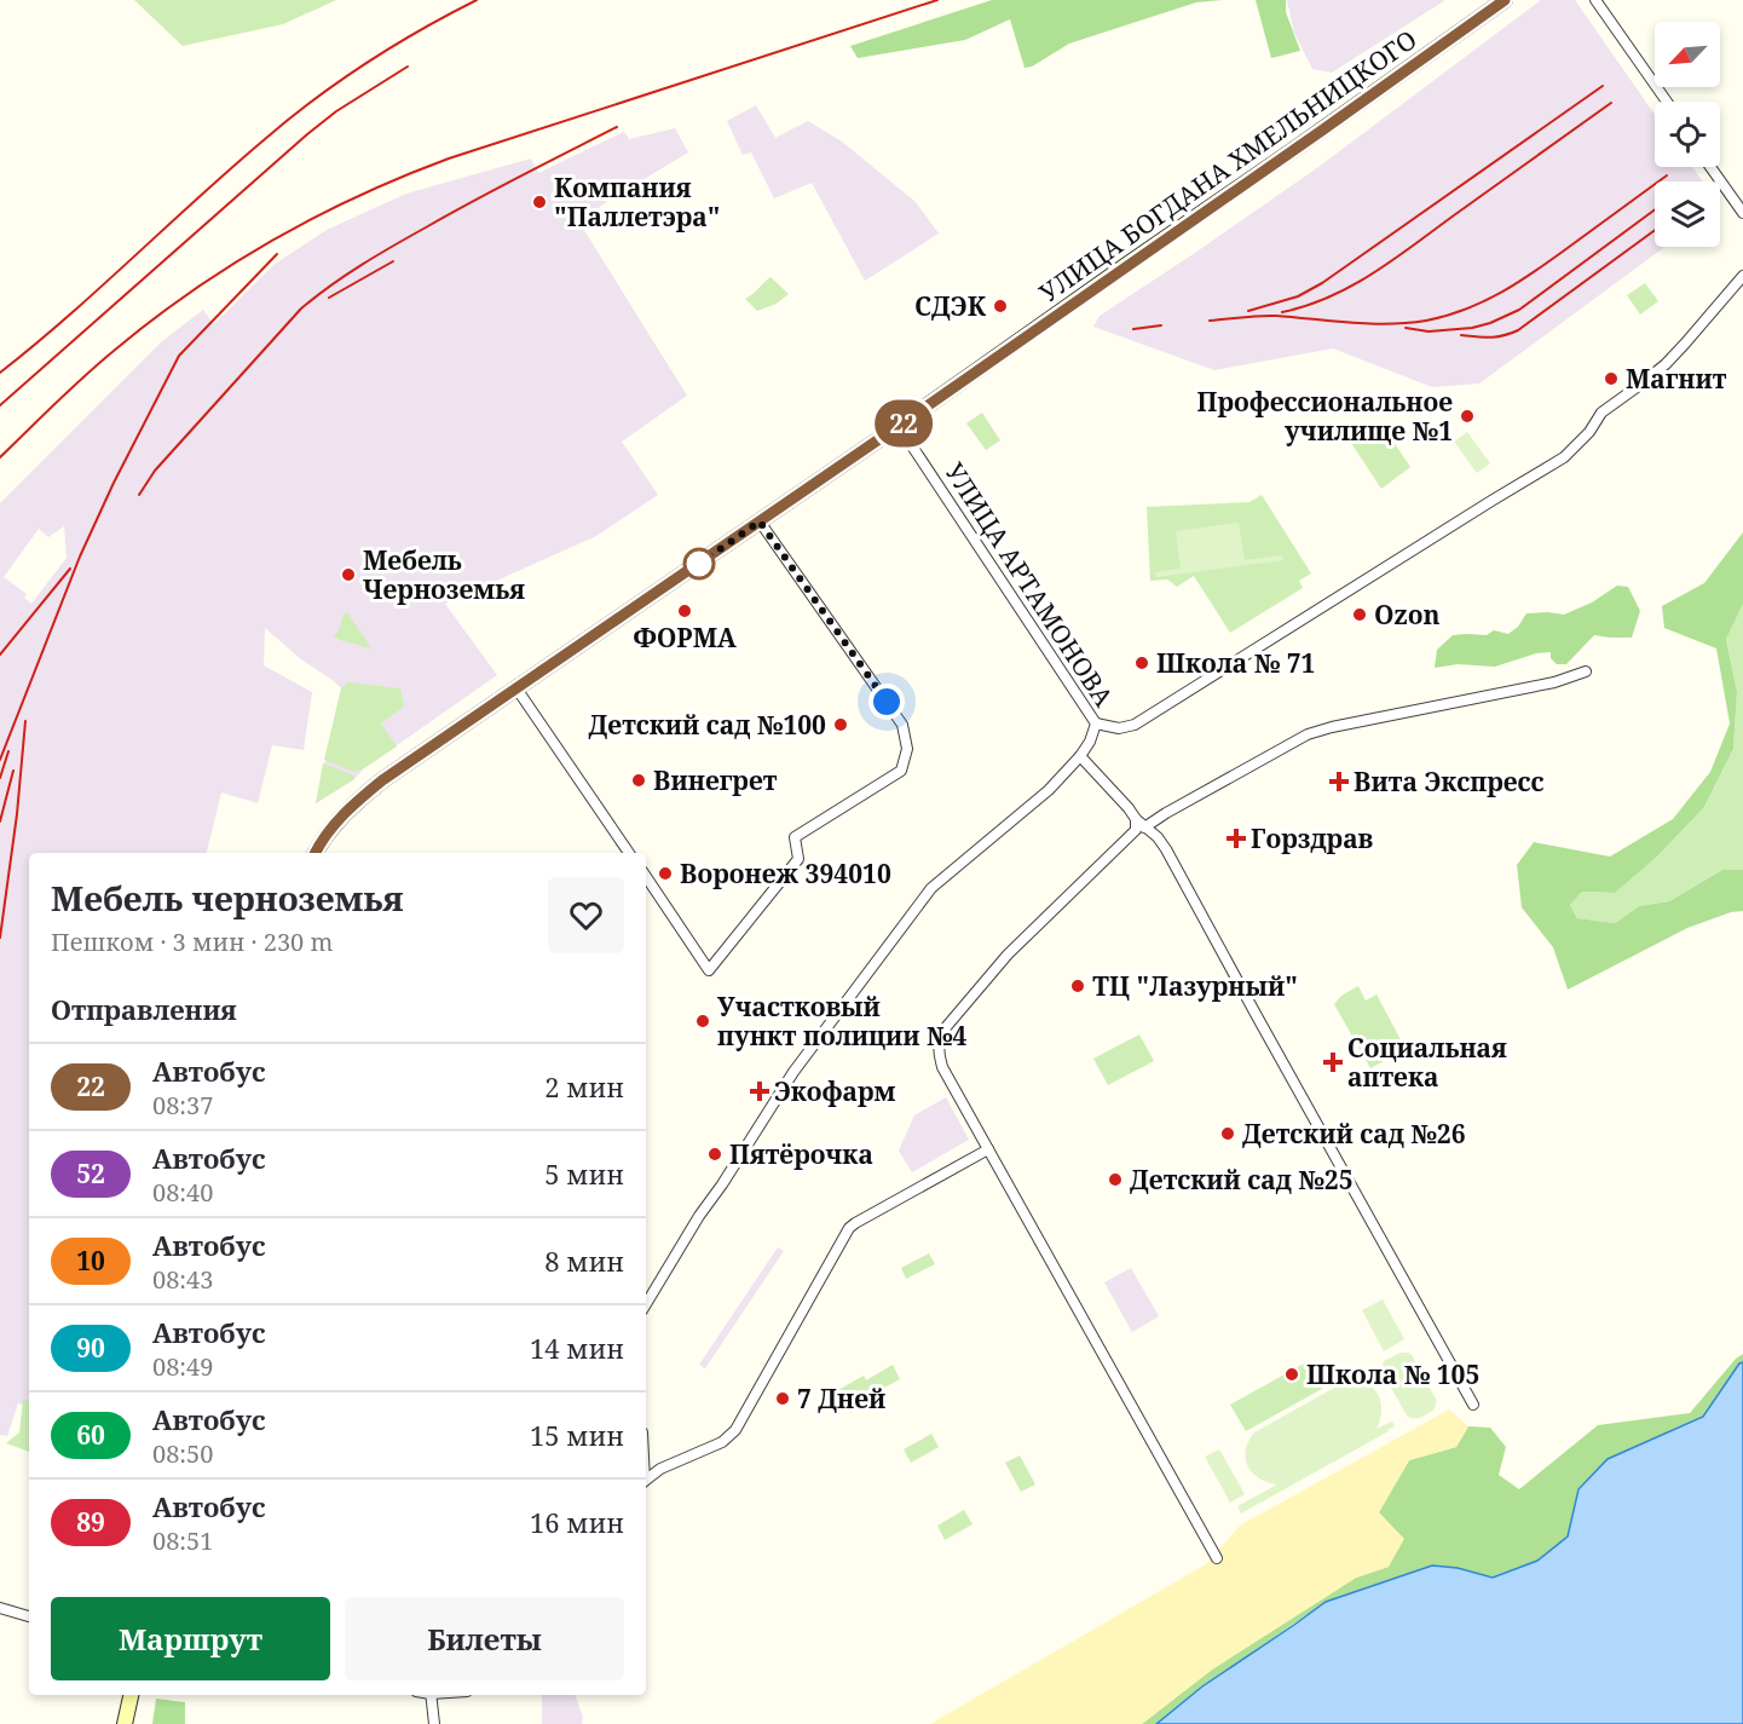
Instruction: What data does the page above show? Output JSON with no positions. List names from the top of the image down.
{
  "streets": {
    "main road": ["УЛИЦА БОГДАНА ХМЕЛЬНИЦКОГО"],
    "street": ["УЛИЦА АРТАМОНОВА"]
  },
  "crossings": [
    ["УЛИЦА БОГДАНА ХМЕЛЬНИЦКОГО", "УЛИЦА АРТАМОНОВА"]
  ],
  "places": {
    "other": [
      "Компания \"Паллетэра\"",
      "СДЭК",
      "Магнит",
      "Профессиональное училище №1",
      "Мебель Черноземья",
      "ФОРМА",
      "Ozon",
      "Школа № 71",
      "Детский сад №100",
      "Винегрет",
      "Воронеж 394010",
      "ТЦ \"Лазурный\"",
      "Участковый пункт полиции №4",
      "Детский сад №26",
      "Пятёрочка",
      "Детский сад №25",
      "Школа № 105",
      "7 Дней"
    ],
    "health": [
      "Вита Экспресс",
      "Горздрав",
      "Социальная аптека",
      "Экофарм"
    ]
  },
  "lines": ["bus line 22"],
  "north": "bottom left",
  "page": {
    "on_map": "22",
    "heading": [
      ["Мебель черноземья", "Пешком · 3 мин · 230 m"],
      "Отправления"
    ],
    "list": [
      {
        "mark": "22",
        "name": "Автобус",
        "note": "08:37",
        "value": "2 мин"
      },
      {
        "mark": "52",
        "name": "Автобус",
        "note": "08:40",
        "value": "5 мин"
      },
      {
        "mark": "10",
        "name": "Автобус",
        "note": "08:43",
        "value": "8 мин"
      },
      {
        "mark": "90",
        "name": "Автобус",
        "note": "08:49",
        "value": "14 мин"
      },
      {
        "mark": "60",
        "name": "Автобус",
        "note": "08:50",
        "value": "15 мин"
      },
      {
        "mark": "89",
        "name": "Автобус",
        "note": "08:51",
        "value": "16 мин"
      }
    ],
    "buttons": ["Маршрут", "Билеты"]
  }
}
